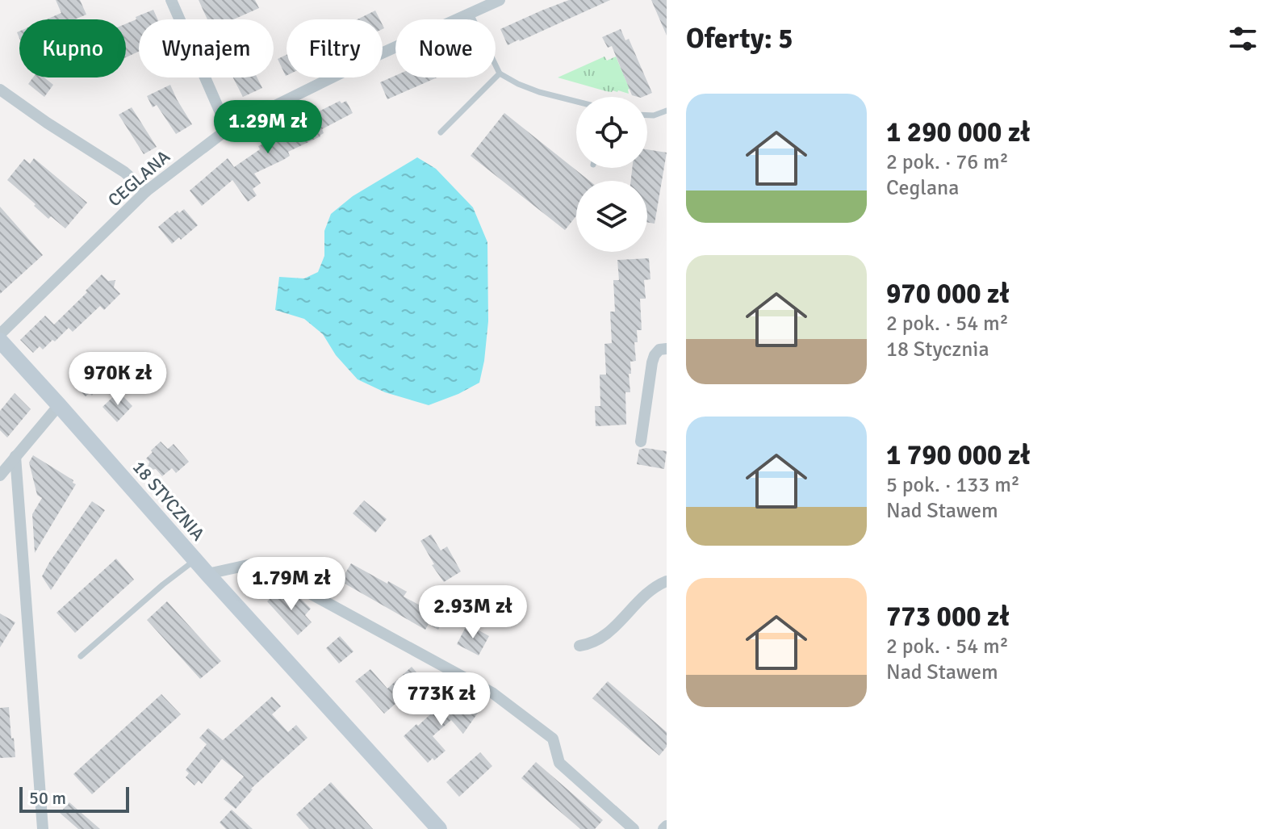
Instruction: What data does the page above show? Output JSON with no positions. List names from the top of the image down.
{
  "streets": {
    "street": ["CEGLANA", "18 STYCZNIA"]
  },
  "scale_bar": "50 m",
  "page": {
    "heading": "Oferty: 5",
    "chip": [
      "Kupno",
      "Wynajem",
      "Filtry",
      "Nowe"
    ],
    "list": [
      {
        "name": "1 290 000 zł",
        "note": "2 pok. · 76 m² · Ceglana"
      },
      {
        "name": "970 000 zł",
        "note": "2 pok. · 54 m² · 18 Stycznia"
      },
      {
        "name": "1 790 000 zł",
        "note": "5 pok. · 133 m² · Nad Stawem"
      },
      {
        "name": "773 000 zł",
        "note": "2 pok. · 54 m² · Nad Stawem"
      }
    ],
    "price": [
      "1.29M zł",
      "970K zł",
      "1.79M zł",
      "2.93M zł",
      "773K zł"
    ],
    "scale": "50 m"
  }
}
